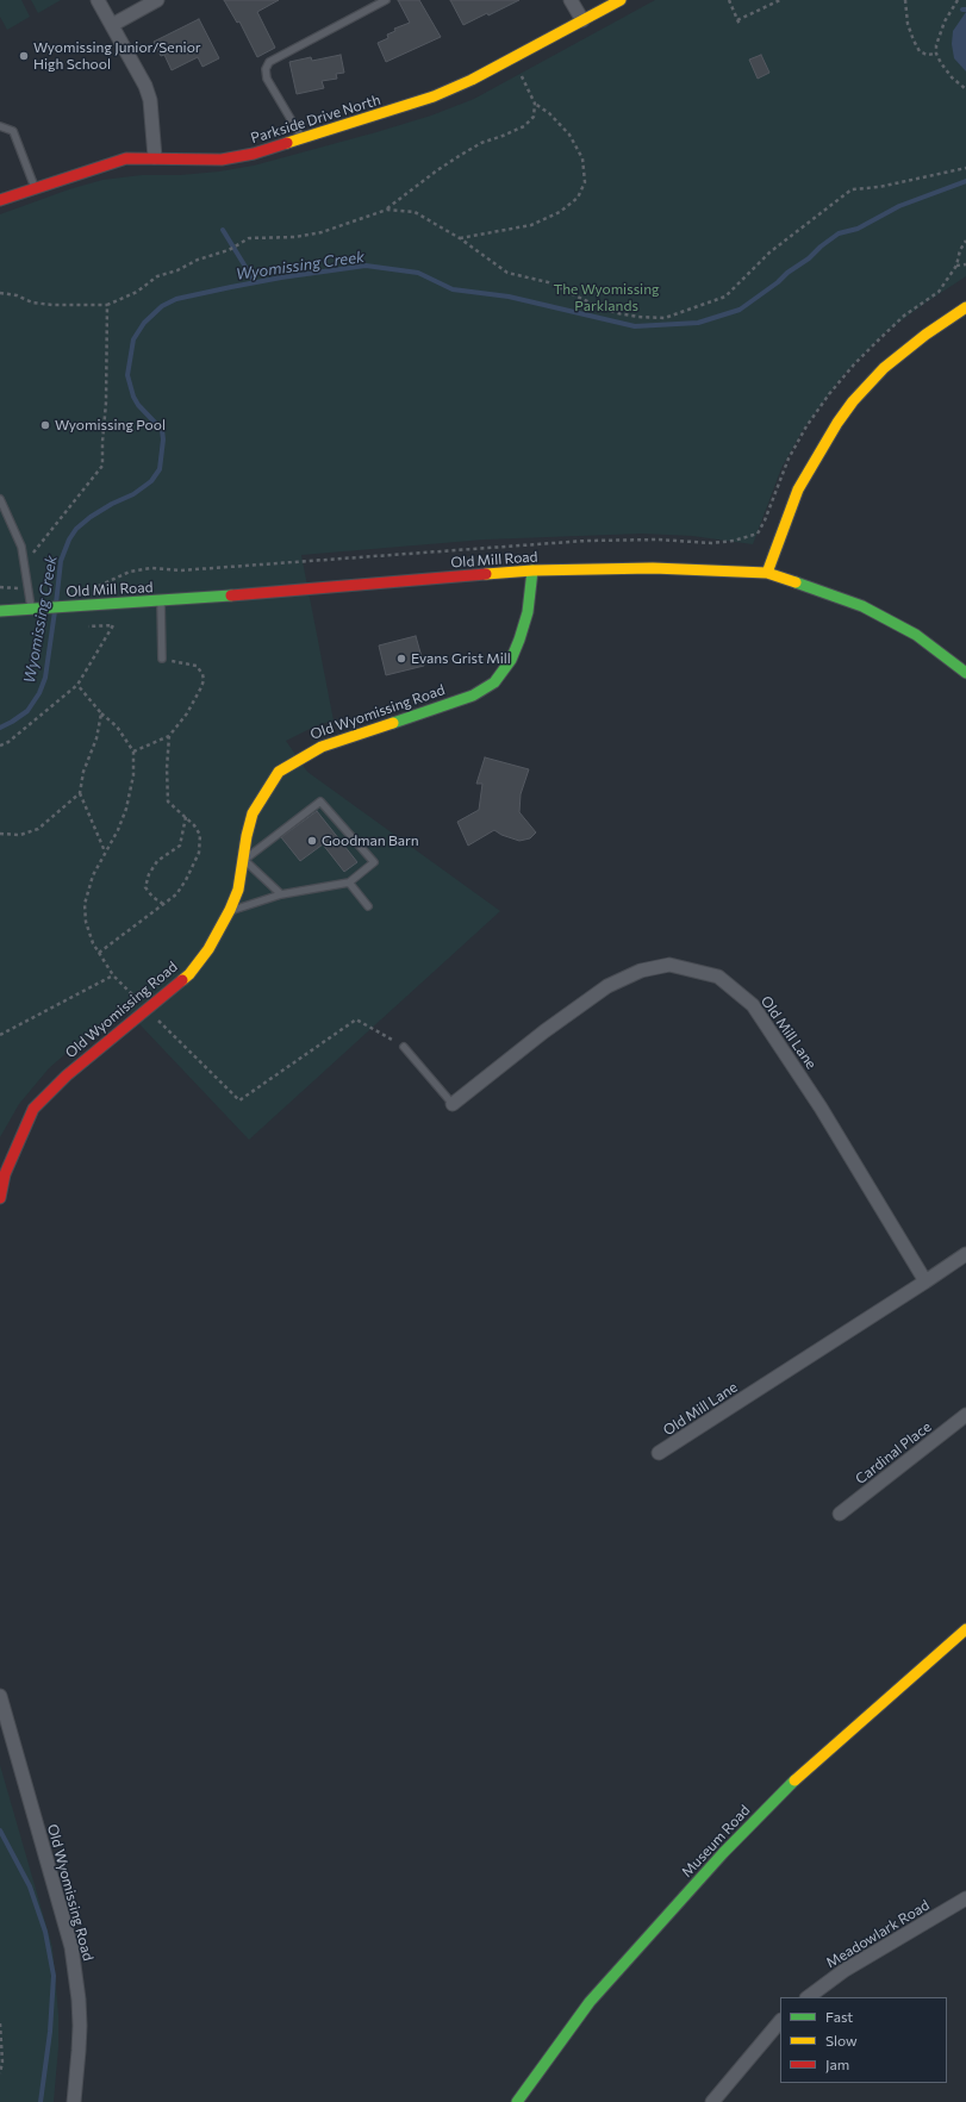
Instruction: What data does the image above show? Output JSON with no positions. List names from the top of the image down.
{
  "streets": {
    "street": [
      "Parkside Drive North",
      "Old Mill Road",
      "Old Wyomissing Road",
      "Old Mill Lane",
      "Cardinal Place",
      "Museum Road",
      "Meadowlark Road"
    ]
  },
  "crossings": [
    ["Old Mill Road", "Old Wyomissing Road"]
  ],
  "water": ["Wyomissing Creek"],
  "parks": ["The Wyomissing Parklands"],
  "places": [
    "Wyomissing Junior/Senior High School",
    "Wyomissing Pool",
    "Evans Grist Mill",
    "Goodman Barn"
  ],
  "legend": ["Fast", "Slow", "Jam"]
}
